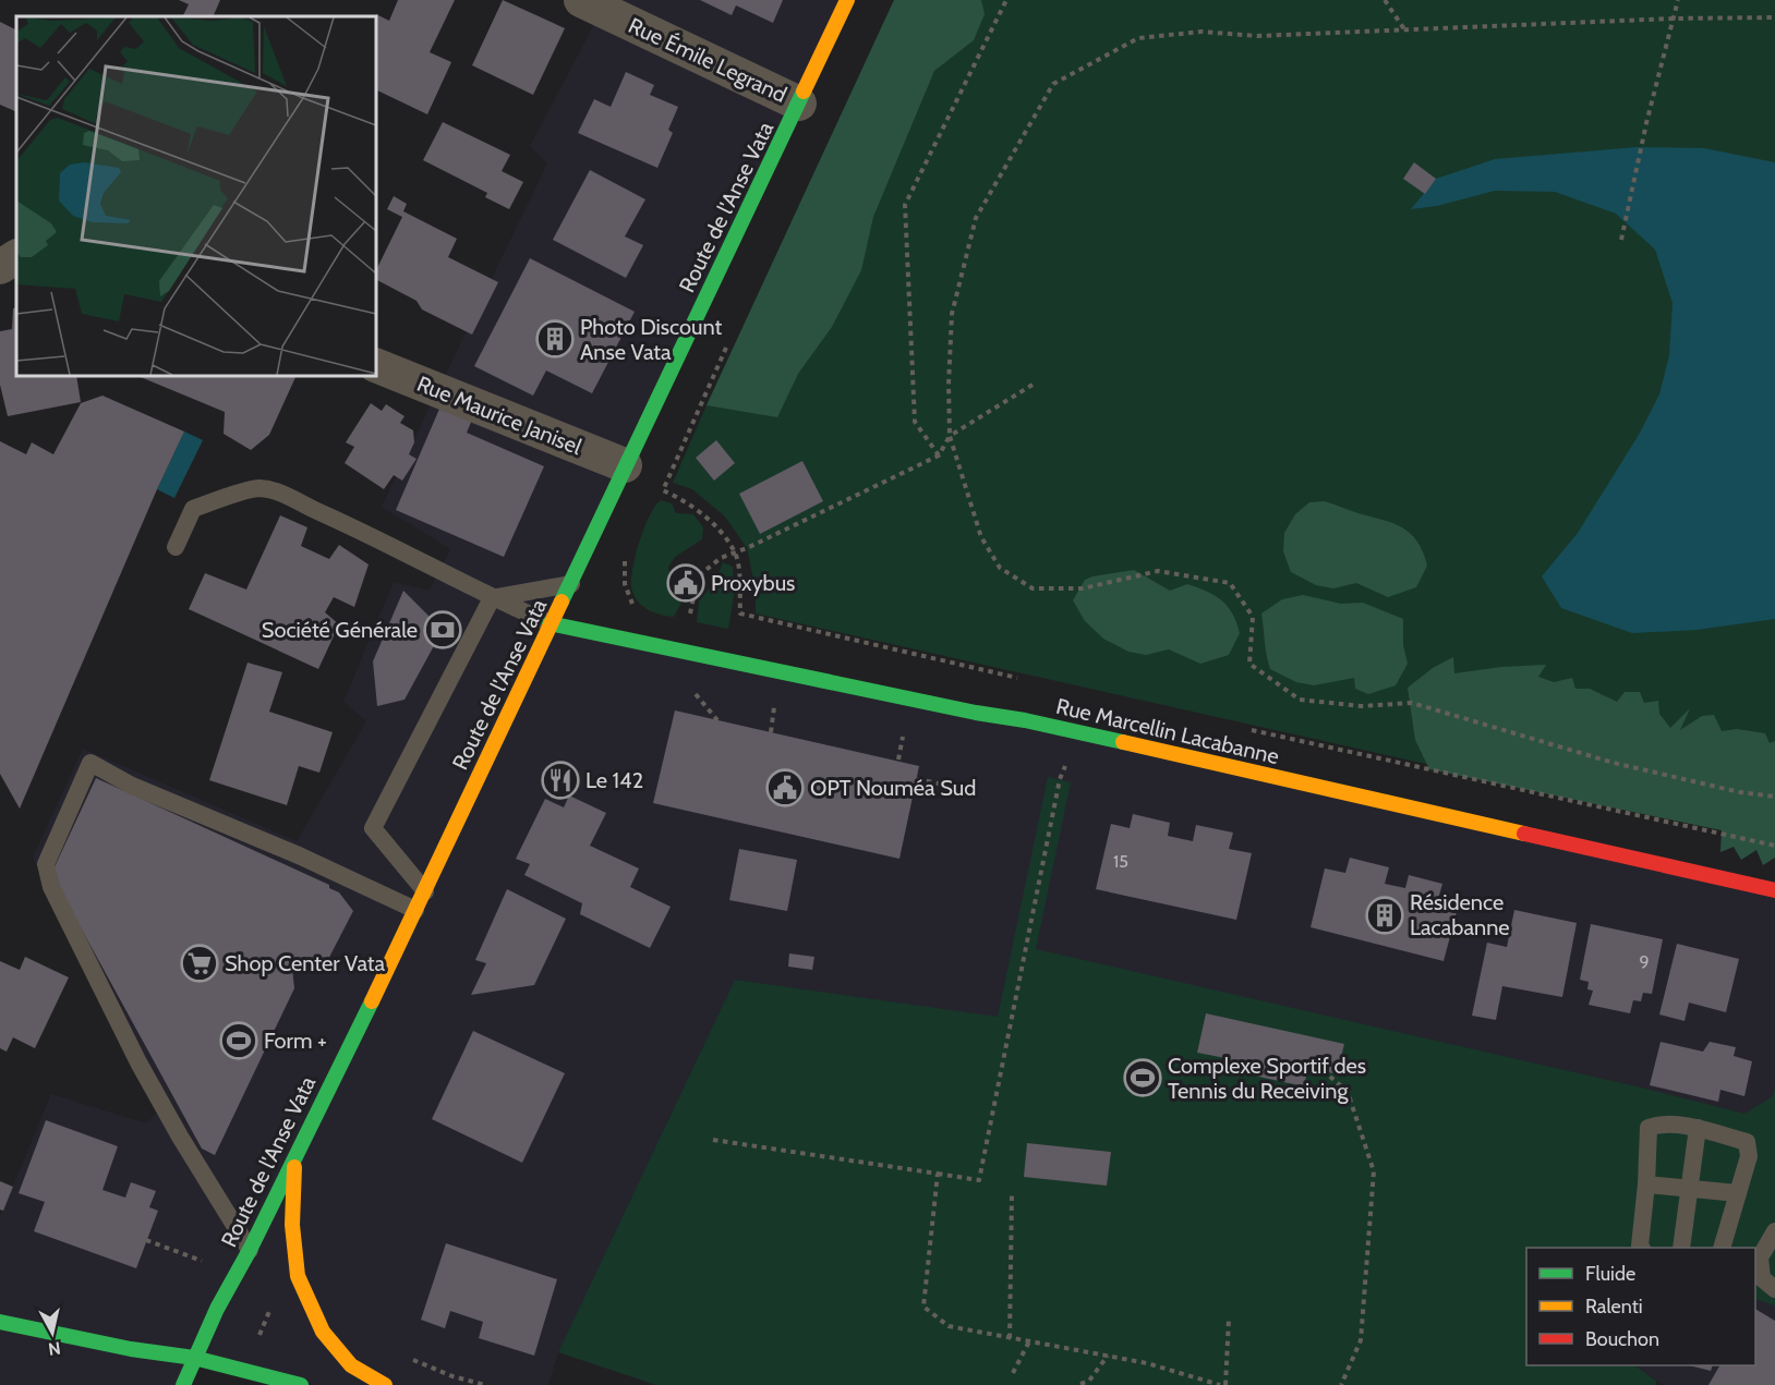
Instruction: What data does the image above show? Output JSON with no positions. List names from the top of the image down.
{
  "streets": {
    "main road": ["Route de l'Anse Vata", "Rue Marcellin Lacabanne"],
    "street": ["Rue Émile Legrand", "Rue Maurice Janisel"]
  },
  "crossings": [
    ["Rue Émile Legrand", "Route de l'Anse Vata"],
    ["Route de l'Anse Vata", "Rue Maurice Janisel"],
    ["Route de l'Anse Vata", "Rue Marcellin Lacabanne"]
  ],
  "places": {
    "building": ["Photo Discount Anse Vata", "Résidence Lacabanne"],
    "public building": ["Proxybus", "OPT Nouméa Sud"],
    "bank": ["Société Générale"],
    "restaurant": ["Le 142"],
    "supermarket": ["Shop Center Vata"],
    "sports": ["Form +", "Complexe Sportif des Tennis du Receiving"]
  },
  "house_numbers": ["15", "9"],
  "legend": ["Fluide", "Ralenti", "Bouchon"],
  "north": "bottom"
}
